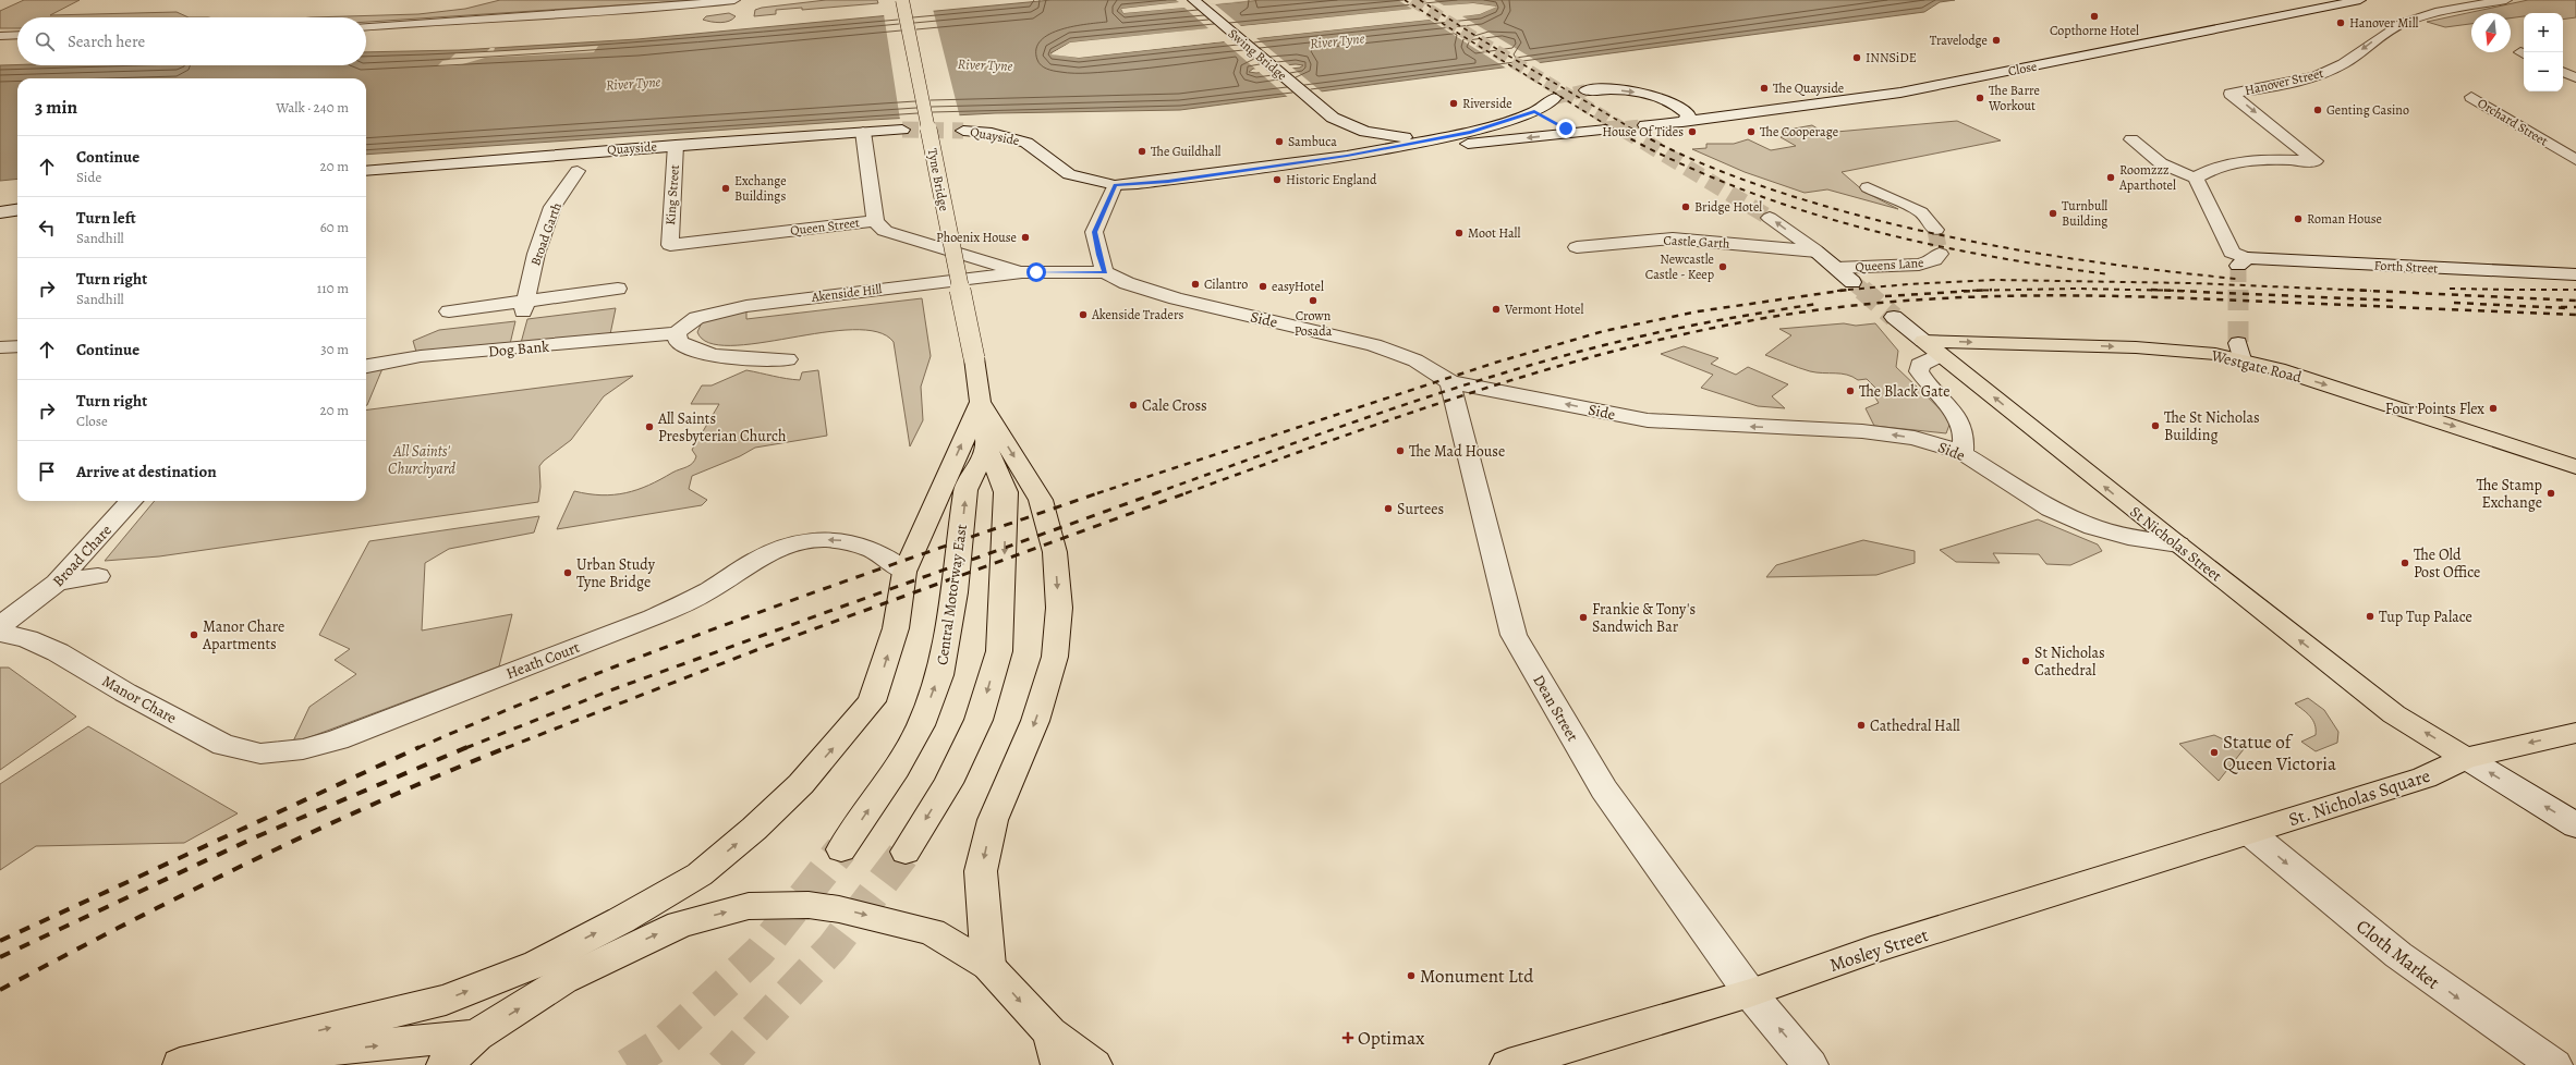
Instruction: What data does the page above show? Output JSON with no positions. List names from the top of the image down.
{
  "streets": {
    "main road": [
      "Tyne Bridge",
      "Westgate Road",
      "St Nicholas Street",
      "Central Motorway East",
      "St. Nicholas Square",
      "Mosley Street"
    ],
    "street": [
      "Swing Bridge",
      "Close",
      "Hanover Street",
      "Orchard Street",
      "Quayside",
      "King Street",
      "Queen Street",
      "Broad Garth",
      "Castle Garth",
      "Queens Lane",
      "Forth Street",
      "Akenside Hill",
      "Side",
      "Dog Bank",
      "Broad Chare",
      "Heath Court",
      "Manor Chare",
      "Dean Street",
      "Cloth Market"
    ]
  },
  "crossings": [
    ["Hanover Street", "Forth Street"],
    ["Quayside", "King Street"],
    ["King Street", "Queen Street"],
    ["Queen Street", "Akenside Hill"],
    ["Queen Street", "Side"],
    ["Akenside Hill", "Side"],
    ["Akenside Hill", "Dog Bank"],
    ["Side", "St Nicholas Street"],
    ["Side", "Dean Street"],
    ["Westgate Road", "St Nicholas Street"],
    ["St Nicholas Street", "St. Nicholas Square"],
    ["Broad Chare", "Manor Chare"],
    ["Heath Court", "Manor Chare"],
    ["Dean Street", "Mosley Street"],
    ["St. Nicholas Square", "Mosley Street"],
    ["St. Nicholas Square", "Cloth Market"],
    ["Mosley Street", "Cloth Market"]
  ],
  "one_way": [
    "Side",
    "Westgate Road",
    "St Nicholas Street",
    "Heath Court"
  ],
  "water": ["River Tyne"],
  "parks": ["All Saints' Churchyard"],
  "places": {
    "other": [
      "Copthorne Hotel",
      "Hanover Mill",
      "Travelodge",
      "INNSiDE",
      "The Quayside",
      "The Barre Workout",
      "Riverside",
      "Genting Casino",
      "House Of Tides",
      "The Cooperage",
      "Sambuca",
      "The Guildhall",
      "Roomzzz Aparthotel",
      "Historic England",
      "Exchange Buildings",
      "Bridge Hotel",
      "Turnbull Building",
      "Roman House",
      "Moot Hall",
      "Phoenix House",
      "Newcastle Castle - Keep",
      "Cilantro",
      "easyHotel",
      "Crown Posada",
      "Vermont Hotel",
      "Akenside Traders",
      "The Black Gate",
      "Cale Cross",
      "Four Points Flex",
      "The St Nicholas Building",
      "All Saints Presbyterian Church",
      "The Mad House",
      "The Stamp Exchange",
      "Surtees",
      "The Old Post Office",
      "Urban Study Tyne Bridge",
      "Tup Tup Palace",
      "Frankie & Tony's Sandwich Bar",
      "Manor Chare Apartments",
      "St Nicholas Cathedral",
      "Cathedral Hall",
      "Statue of Queen Victoria",
      "Monument Ltd"
    ],
    "health": ["Optimax"]
  },
  "north": "bottom",
  "page": {
    "map_buttons": ["+", "−"],
    "search": "Search here",
    "heading": ["3 min", "Walk · 240 m"],
    "list": [
      ["Continue", "Side", "20 m"],
      ["Turn left", "Sandhill", "60 m"],
      ["Turn right", "Sandhill", "110 m"],
      ["Continue", "30 m"],
      ["Turn right", "Close", "20 m"],
      "Arrive at destination"
    ]
  }
}
